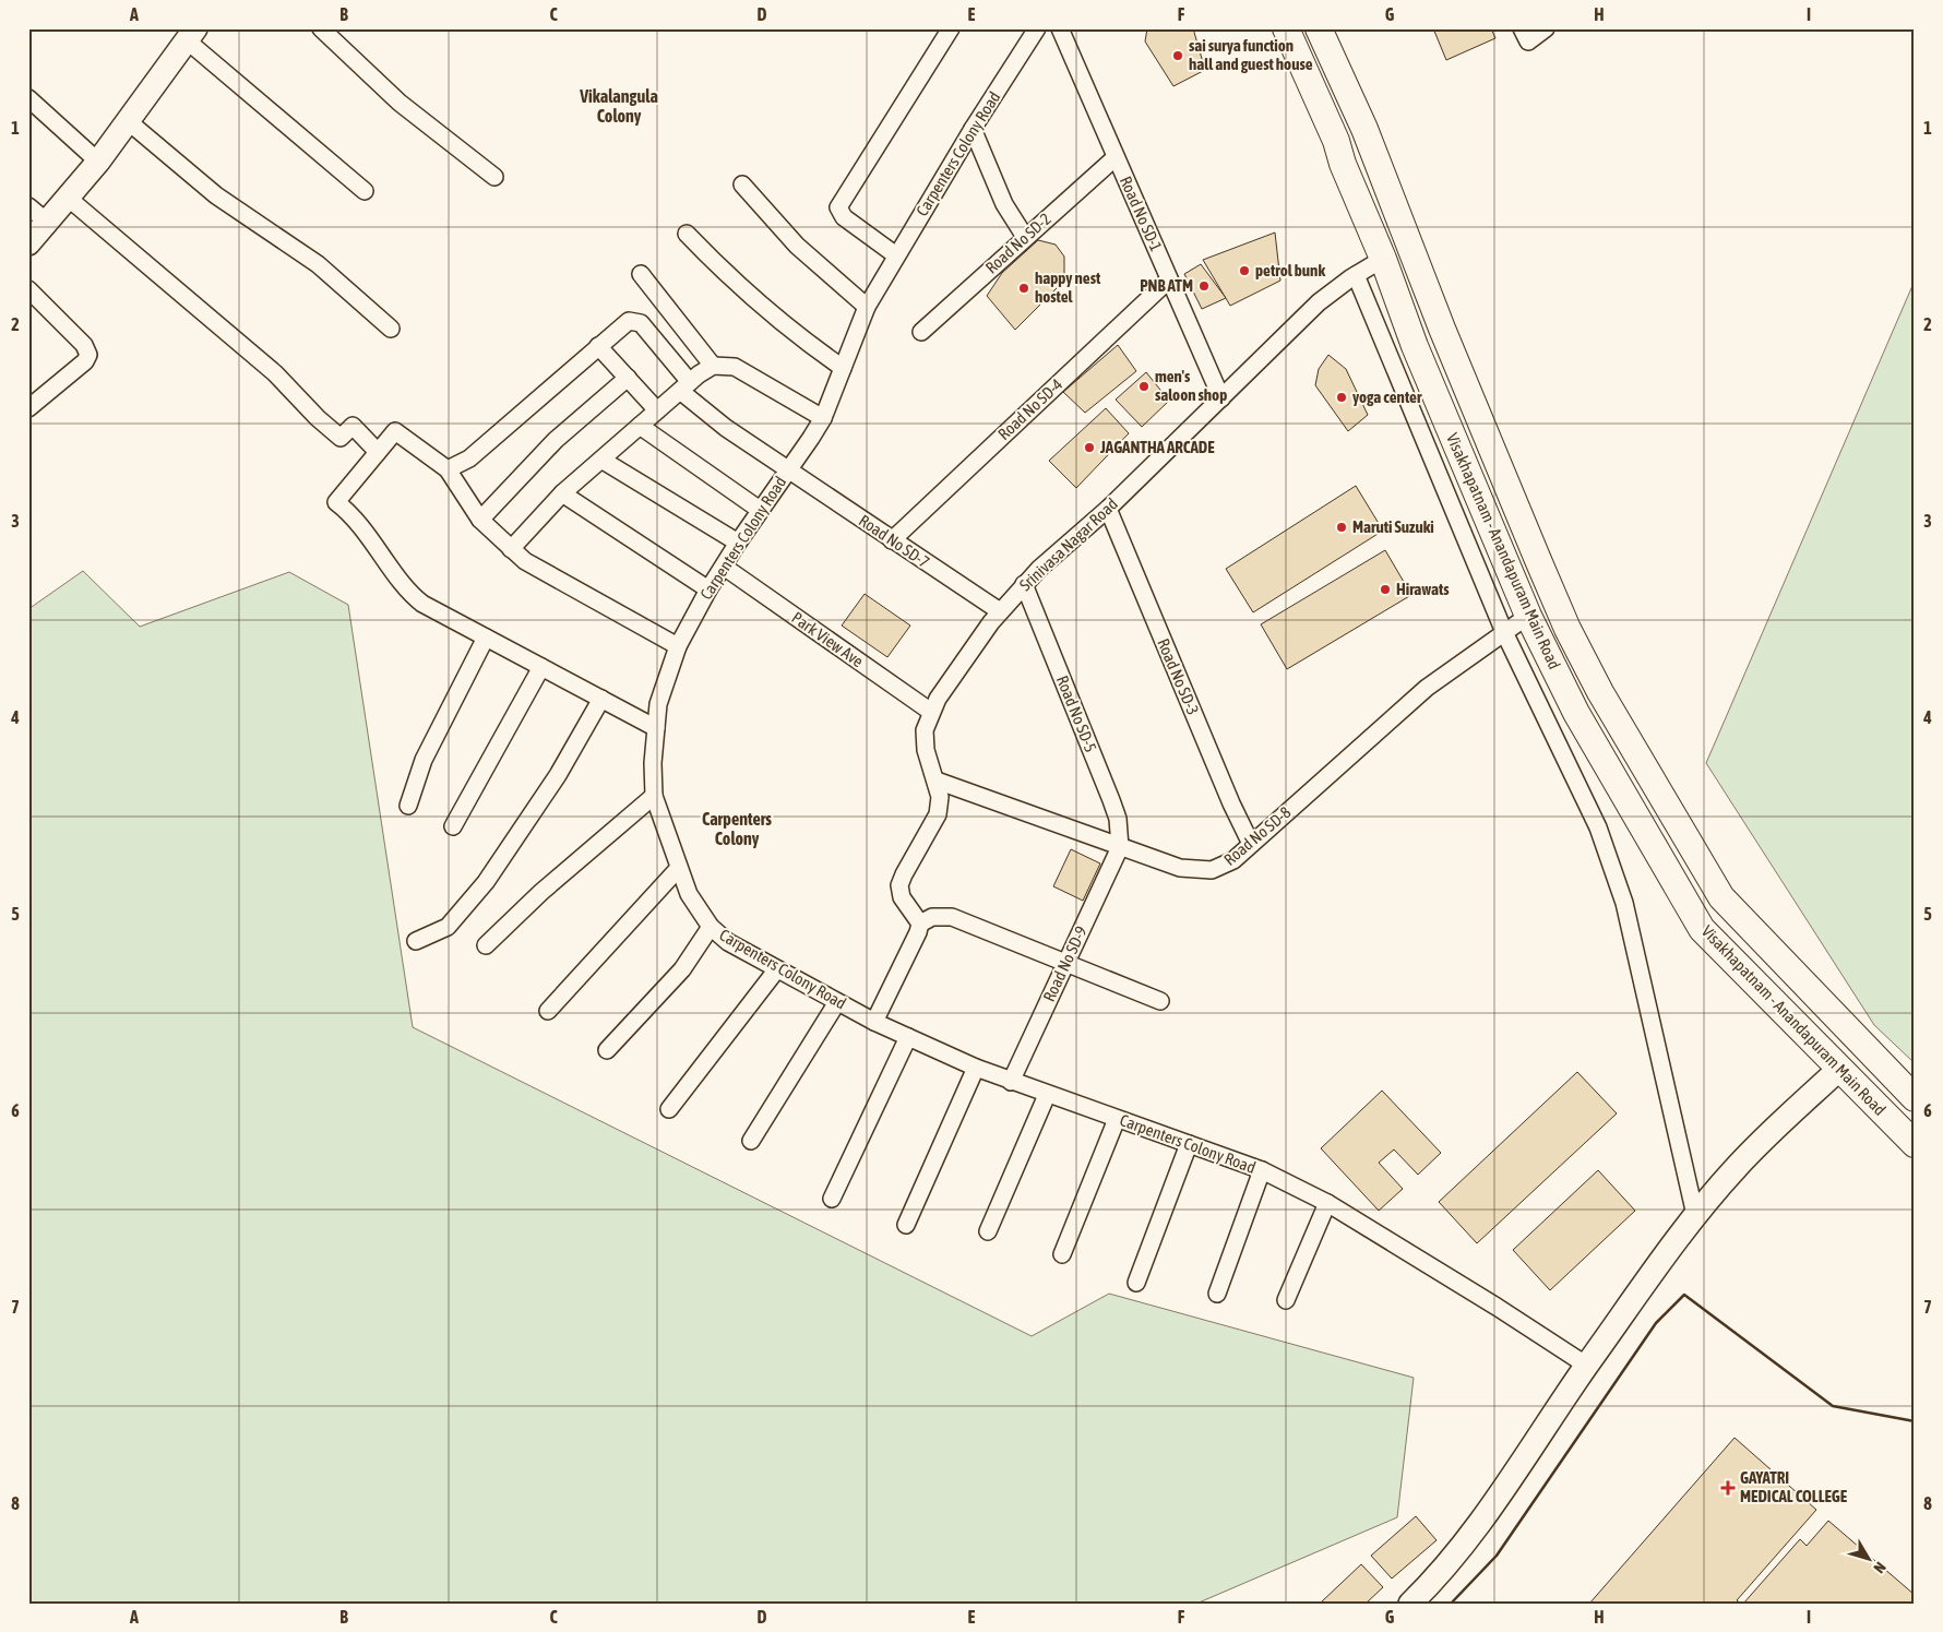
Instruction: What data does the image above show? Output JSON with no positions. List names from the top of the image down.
{
  "streets": {
    "main road": ["Visakhapatnam - Anandapuram Main Road"],
    "street": [
      "Carpenters Colony Road",
      "Road No SD-1",
      "Road No SD-2",
      "Road No SD-4",
      "Road No SD-7",
      "Srinivasa Nagar Road",
      "Park View Ave",
      "Road No SD-3",
      "Road No SD-5",
      "Road No SD-8",
      "Road No SD-9"
    ]
  },
  "crossings": [
    ["Carpenters Colony Road", "Road No SD-7"],
    ["Carpenters Colony Road", "Park View Ave"],
    ["Carpenters Colony Road", "Road No SD-9"],
    ["Road No SD-1", "Road No SD-2"],
    ["Road No SD-1", "Road No SD-4"],
    ["Road No SD-1", "Srinivasa Nagar Road"],
    ["Road No SD-4", "Road No SD-7"],
    ["Road No SD-7", "Srinivasa Nagar Road"],
    ["Srinivasa Nagar Road", "Visakhapatnam - Anandapuram Main Road"],
    ["Srinivasa Nagar Road", "Park View Ave"],
    ["Srinivasa Nagar Road", "Road No SD-3"],
    ["Srinivasa Nagar Road", "Road No SD-5"],
    ["Srinivasa Nagar Road", "Road No SD-8"],
    ["Visakhapatnam - Anandapuram Main Road", "Road No SD-8"],
    ["Road No SD-3", "Road No SD-8"],
    ["Road No SD-5", "Road No SD-8"],
    ["Road No SD-5", "Road No SD-9"],
    ["Road No SD-8", "Road No SD-9"]
  ],
  "districts": ["Vikalangula Colony", "Carpenters Colony"],
  "places": {
    "other": [
      "sai surya function hall and guest house",
      "petrol bunk",
      "PNB ATM",
      "happy nest hostel",
      "men's saloon shop",
      "yoga center",
      "JAGANTHA ARCADE",
      "Maruti Suzuki",
      "Hirawats"
    ],
    "health": ["GAYATRI MEDICAL COLLEGE"]
  },
  "north": "bottom right",
  "grid": {
    "columns": [
      "A",
      "B",
      "C",
      "D",
      "E",
      "F",
      "G",
      "H",
      "I"
    ],
    "rows": [
      "1",
      "2",
      "3",
      "4",
      "5",
      "6",
      "7",
      "8"
    ]
  }
}
